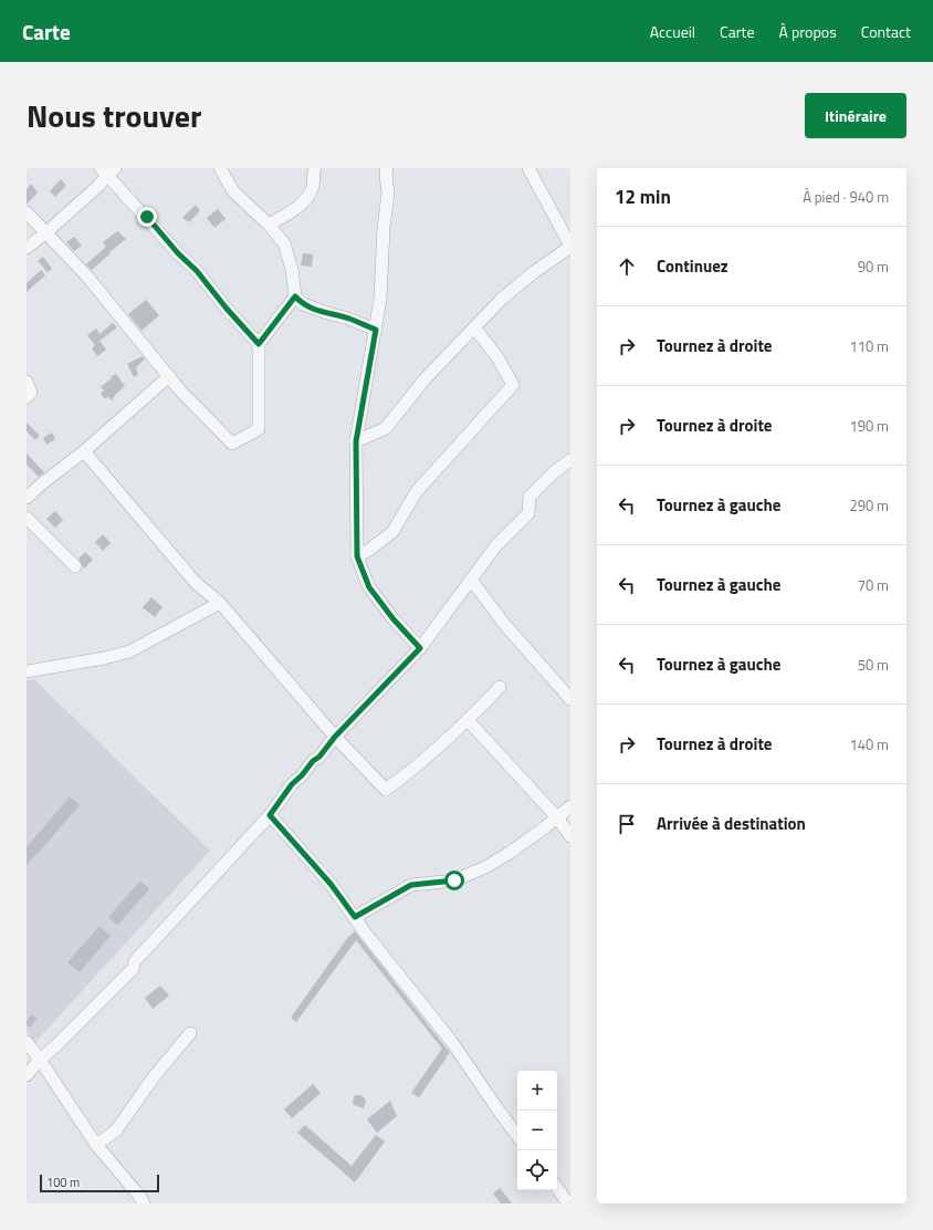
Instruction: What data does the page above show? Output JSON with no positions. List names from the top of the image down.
{
  "scale_bar": "100 m",
  "page": {
    "header": "Carte",
    "nav": [
      "Accueil",
      "Carte",
      "À propos",
      "Contact"
    ],
    "title": "Nous trouver",
    "buttons": "Itinéraire",
    "heading": ["12 min", "À pied · 940 m"],
    "list": [
      ["Continuez", "90 m"],
      ["Tournez à droite", "110 m"],
      ["Tournez à droite", "190 m"],
      ["Tournez à gauche", "290 m"],
      ["Tournez à gauche", "70 m"],
      ["Tournez à gauche", "50 m"],
      ["Tournez à droite", "140 m"],
      "Arrivée à destination"
    ],
    "map_buttons": ["+", "−"],
    "scale": "100 m"
  }
}
